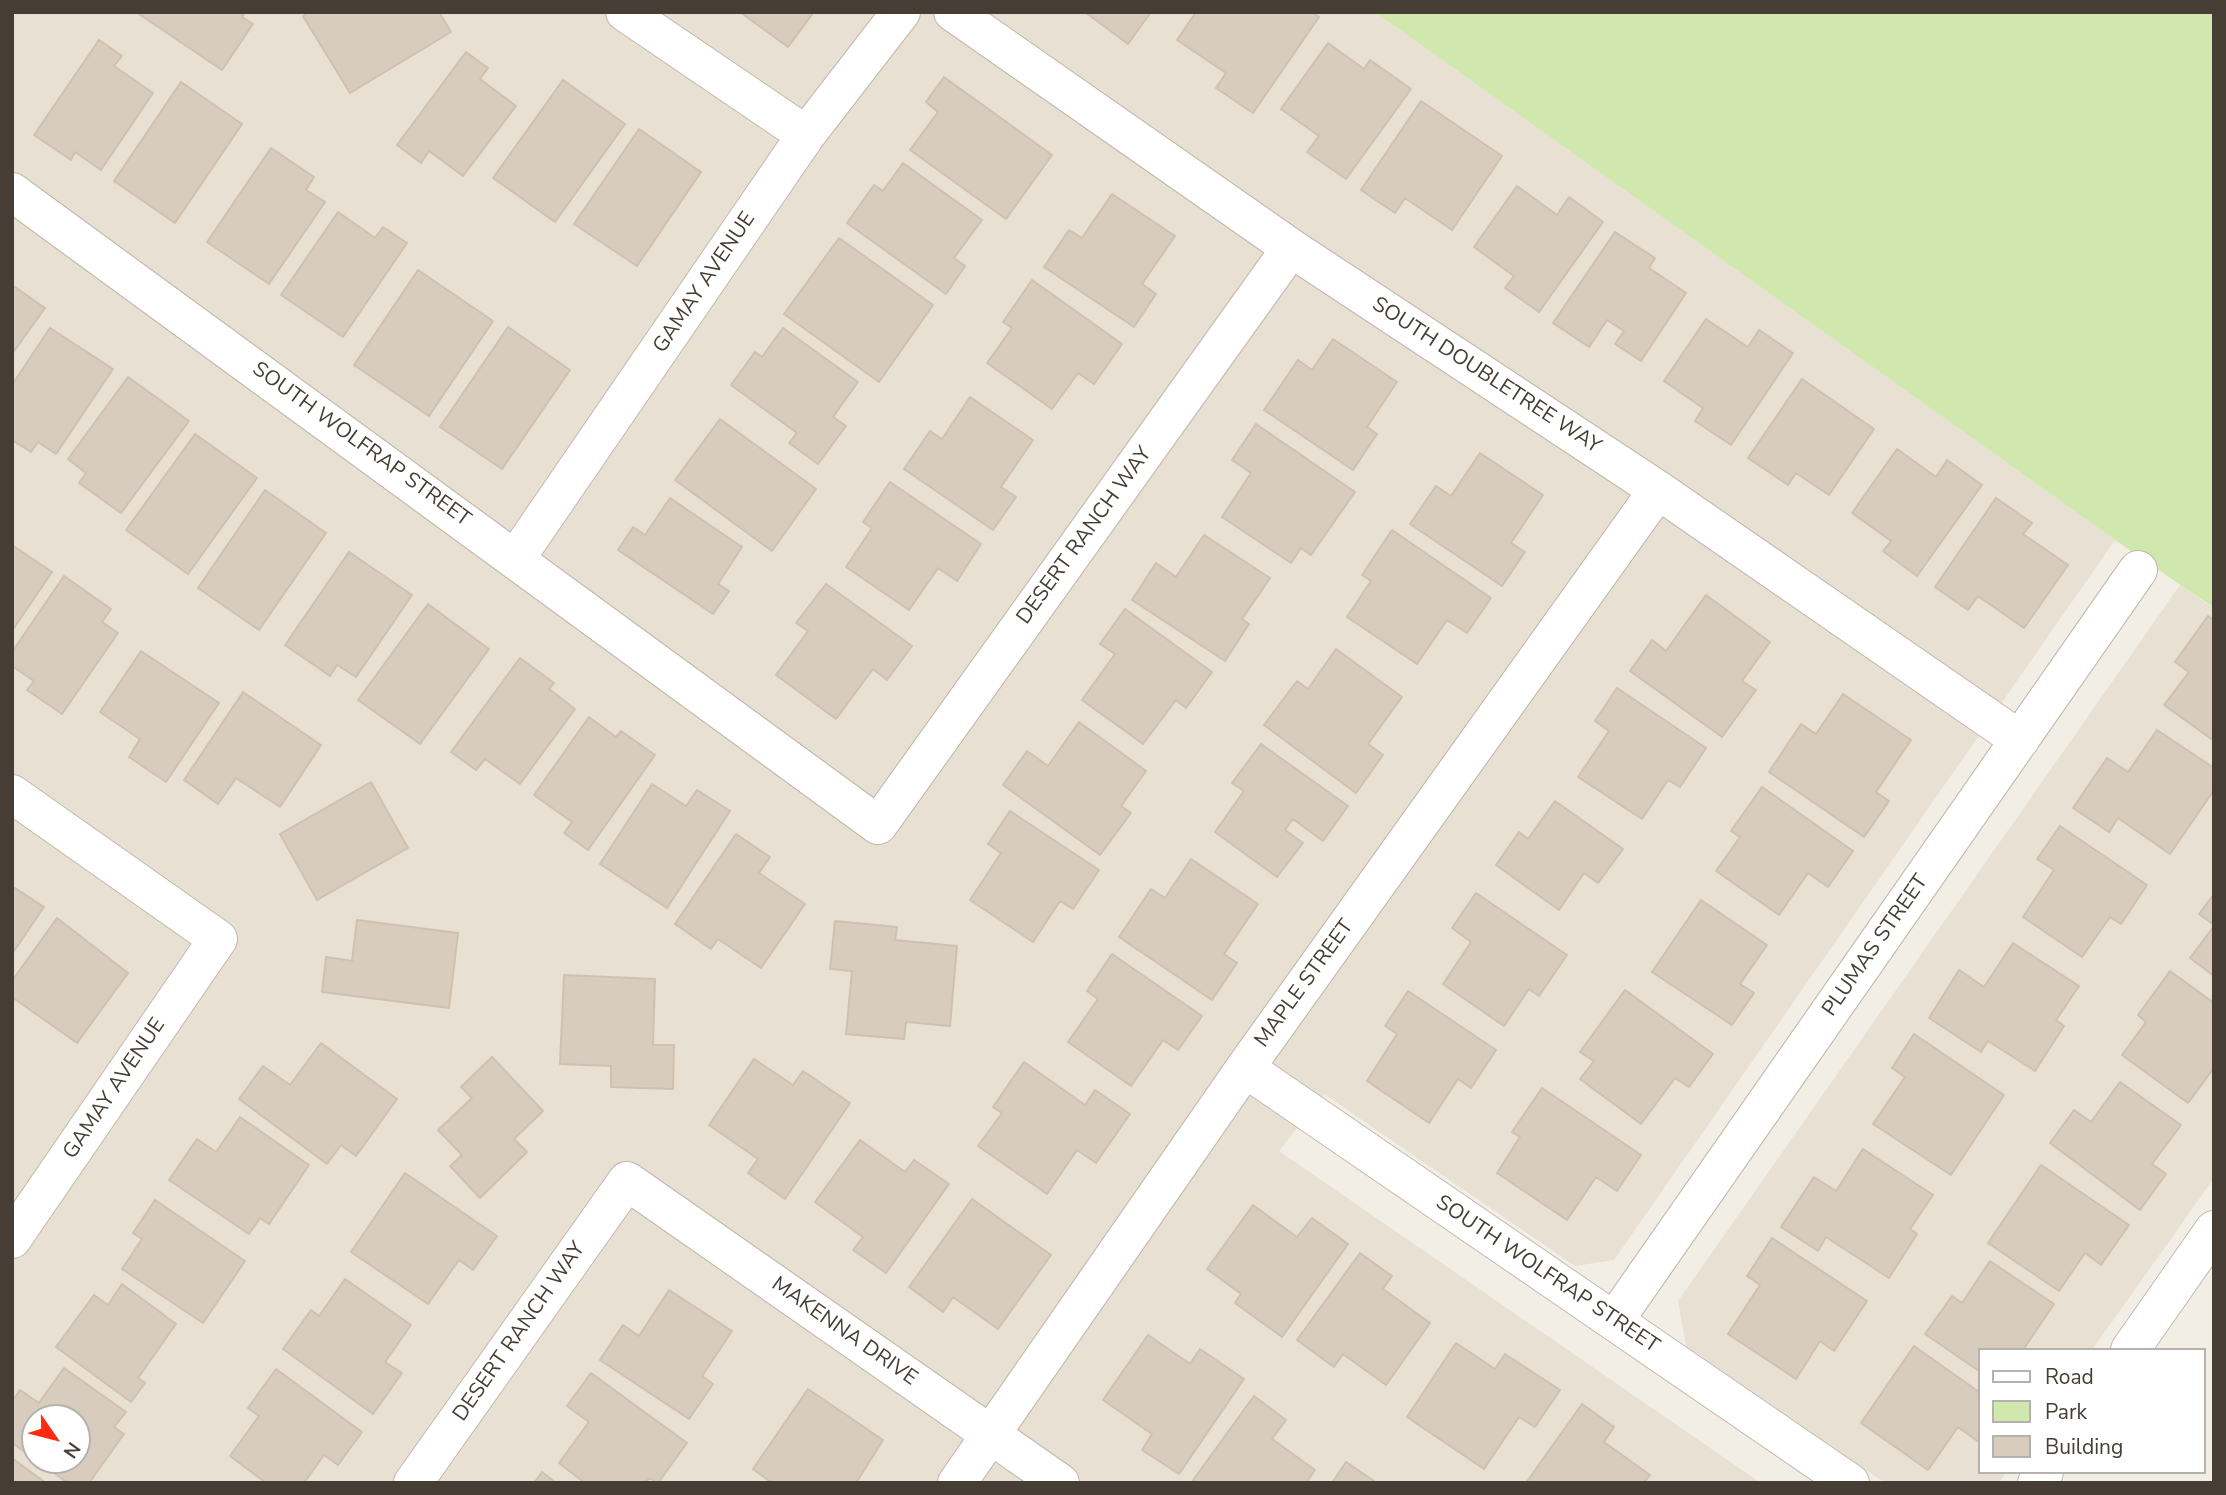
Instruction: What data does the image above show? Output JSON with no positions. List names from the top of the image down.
{
  "streets": {
    "street": [
      "GAMAY AVENUE",
      "SOUTH DOUBLETREE WAY",
      "SOUTH WOLFRAP STREET",
      "DESERT RANCH WAY",
      "PLUMAS STREET",
      "MAPLE STREET",
      "MAKENNA DRIVE"
    ]
  },
  "crossings": [
    ["GAMAY AVENUE", "SOUTH WOLFRAP STREET"],
    ["SOUTH DOUBLETREE WAY", "DESERT RANCH WAY"],
    ["SOUTH DOUBLETREE WAY", "PLUMAS STREET"],
    ["SOUTH DOUBLETREE WAY", "MAPLE STREET"],
    ["SOUTH WOLFRAP STREET", "DESERT RANCH WAY"],
    ["SOUTH WOLFRAP STREET", "PLUMAS STREET"],
    ["SOUTH WOLFRAP STREET", "MAPLE STREET"],
    ["DESERT RANCH WAY", "MAKENNA DRIVE"],
    ["MAPLE STREET", "MAKENNA DRIVE"]
  ],
  "legend": ["Road", "Park", "Building"],
  "north": "bottom right"
}
